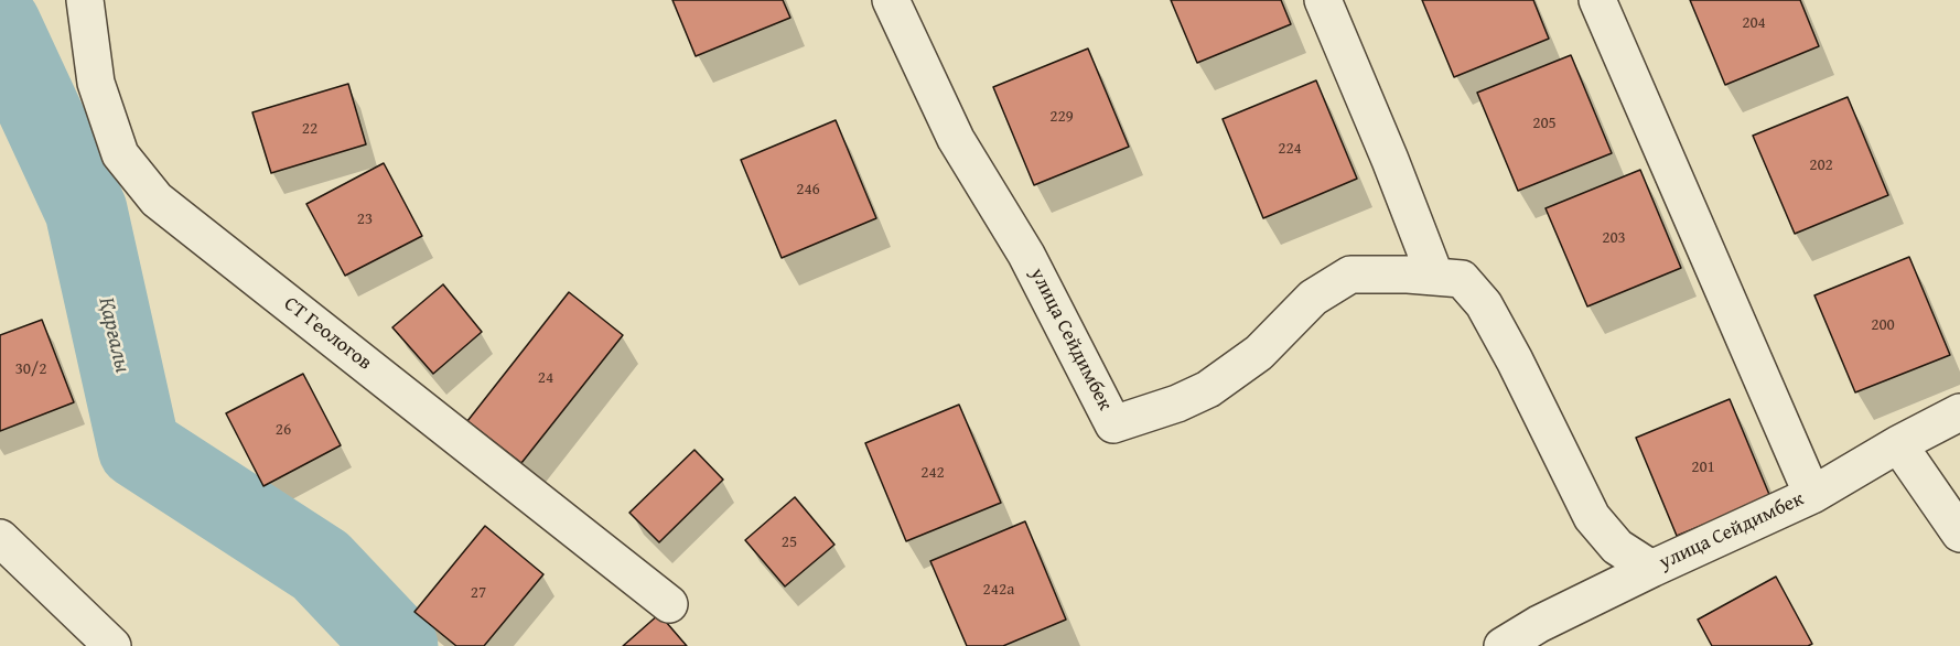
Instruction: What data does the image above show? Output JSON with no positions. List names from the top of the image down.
{
  "streets": {
    "street": ["СТ Геологов", "улица Сейдимбек"]
  },
  "water": ["Қарғалы"],
  "house_numbers": [
    "204",
    "229",
    "205",
    "22",
    "224",
    "202",
    "246",
    "23",
    "203",
    "200",
    "30/2",
    "24",
    "26",
    "201",
    "242",
    "25",
    "242а",
    "27"
  ]
}
